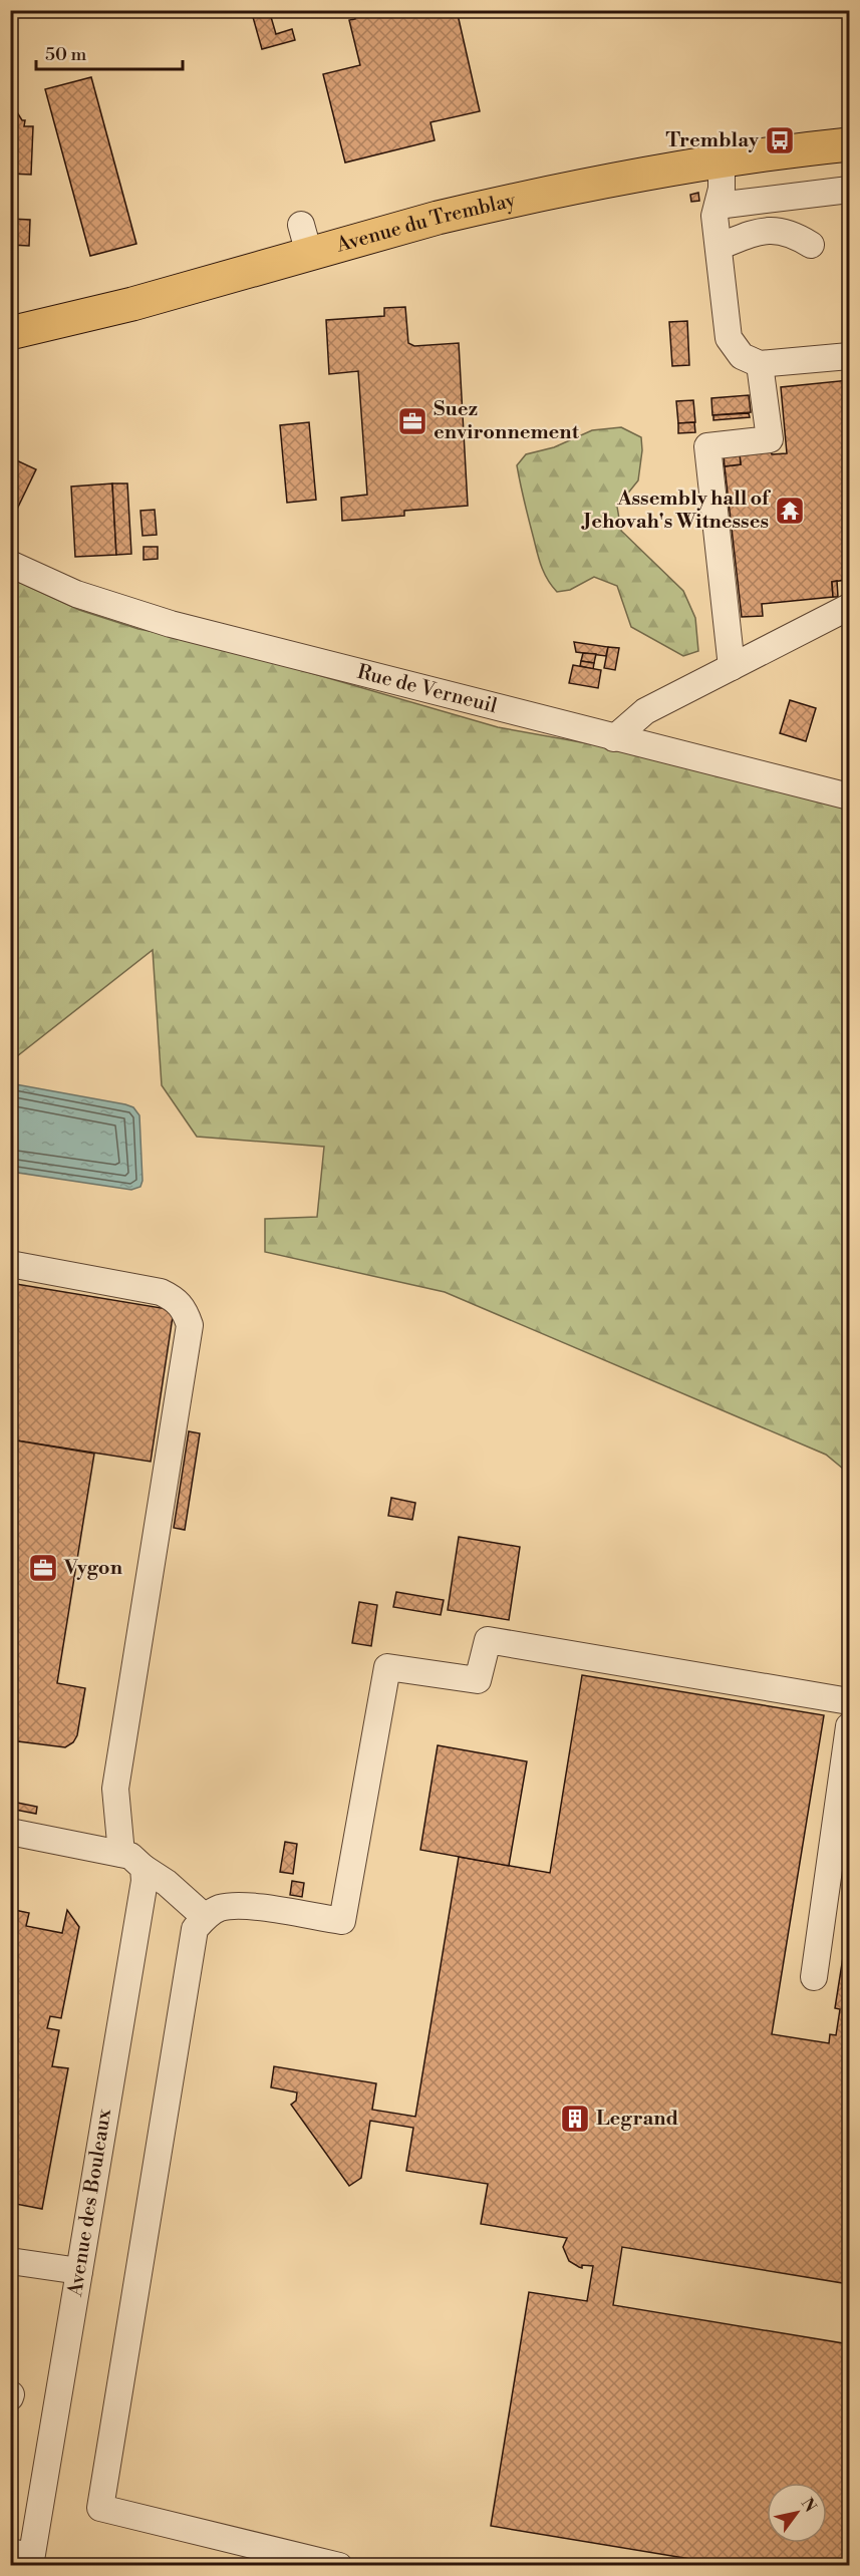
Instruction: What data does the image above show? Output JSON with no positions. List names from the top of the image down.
{
  "streets": {
    "main road": ["Avenue du Tremblay"],
    "street": ["Rue de Verneuil", "Avenue des Bouleaux"]
  },
  "places": {
    "bus stop": ["Tremblay"],
    "office": ["Suez environnement", "Vygon"],
    "temple": ["Assembly hall of Jehovah's Witnesses"],
    "building": ["Legrand"]
  },
  "scale_bar": "50 m",
  "north": "top right"
}
